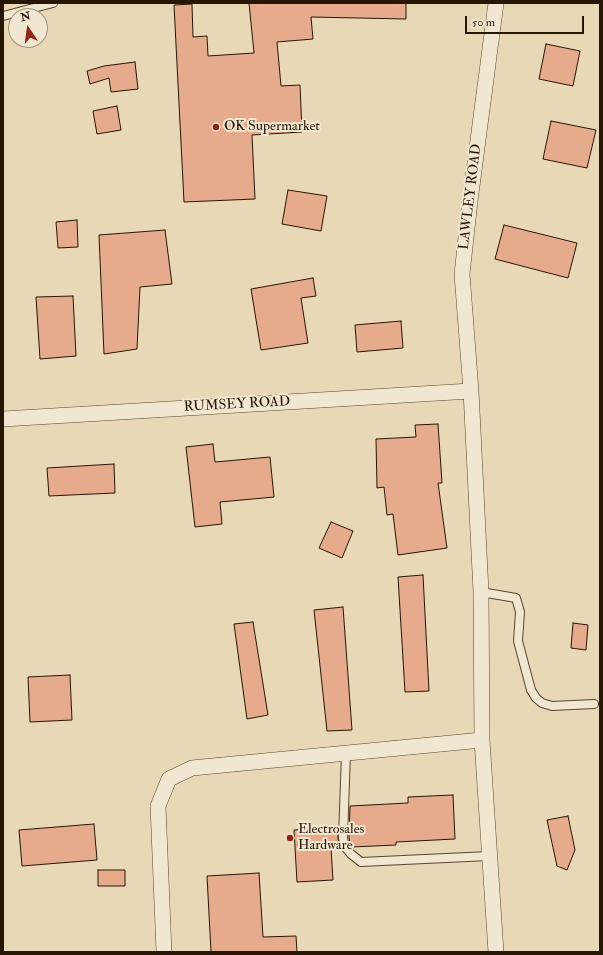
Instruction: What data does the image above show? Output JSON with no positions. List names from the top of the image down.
{
  "streets": {
    "street": ["LAWLEY ROAD", "RUMSEY ROAD"]
  },
  "crossings": [
    ["LAWLEY ROAD", "RUMSEY ROAD"]
  ],
  "places": ["OK Supermarket", "Electrosales Hardware"],
  "scale_bar": "50 m",
  "north": "top"
}
